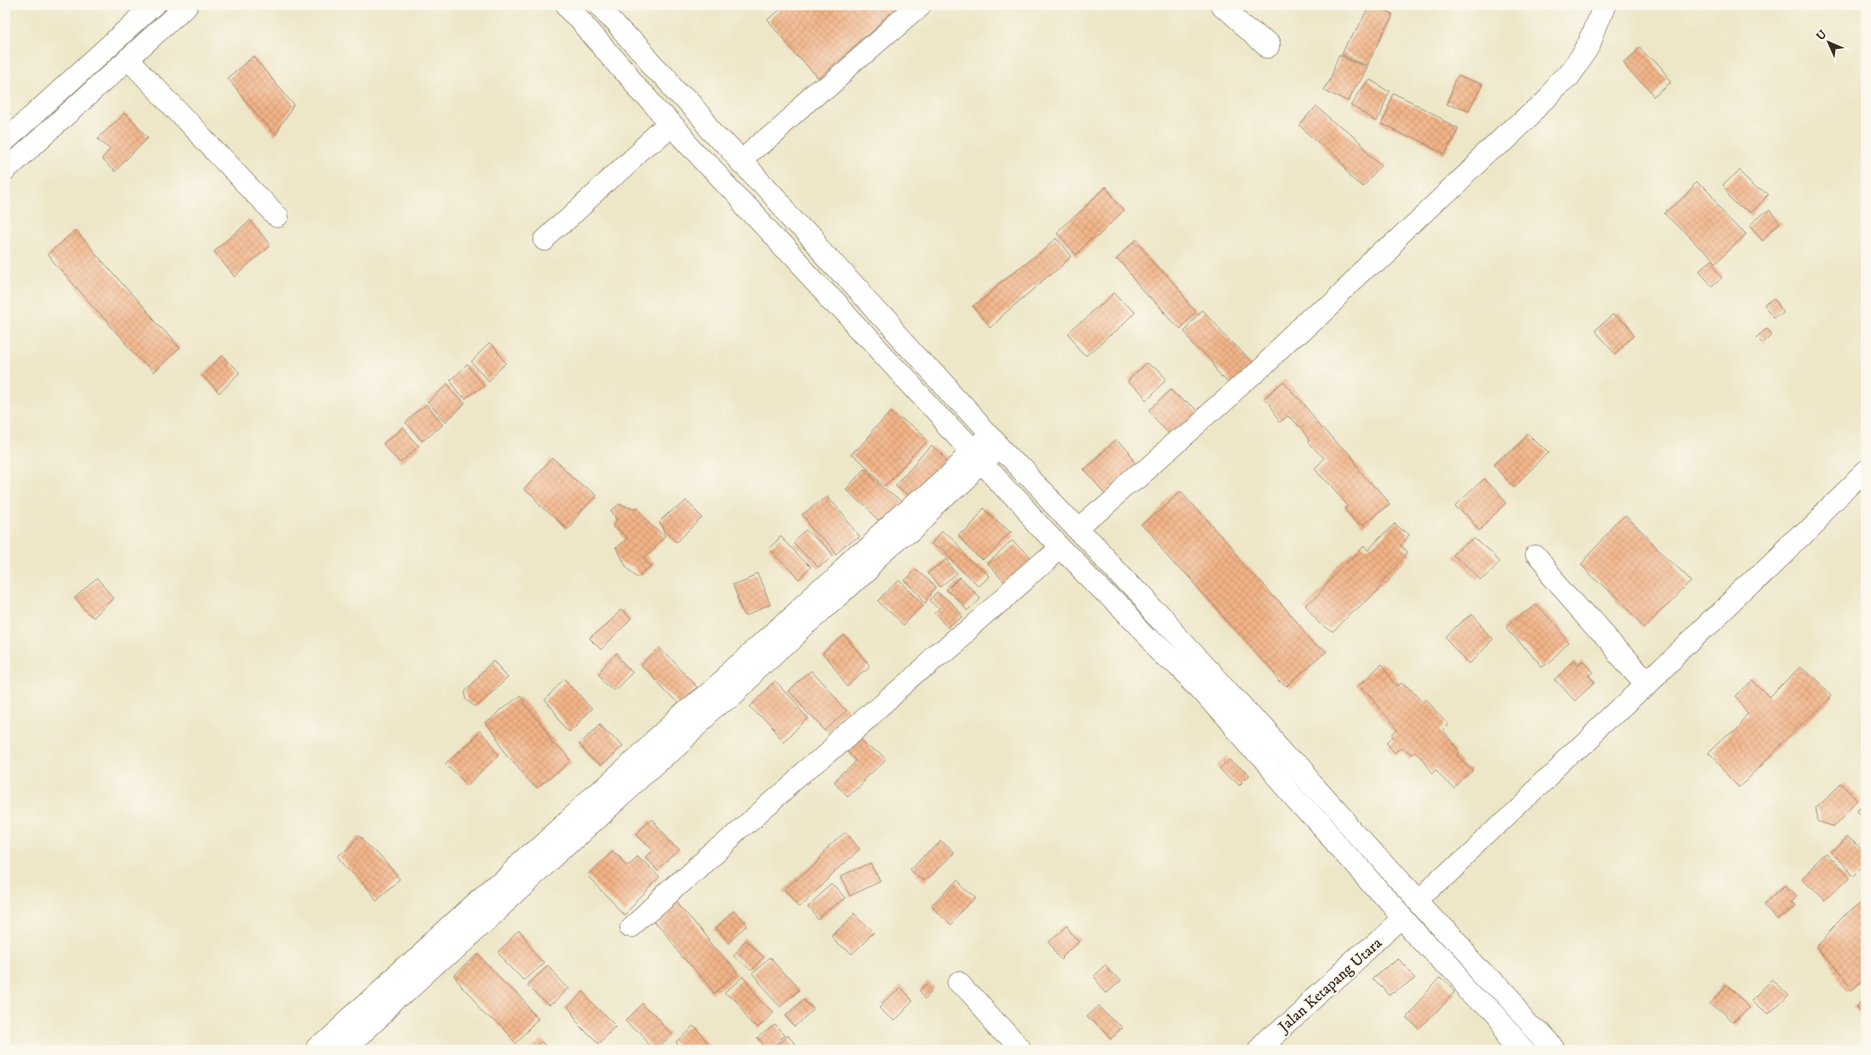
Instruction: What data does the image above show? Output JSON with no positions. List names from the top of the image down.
{
  "streets": {
    "street": ["Jalan Ketapang Utara"]
  },
  "north": "top left"
}
